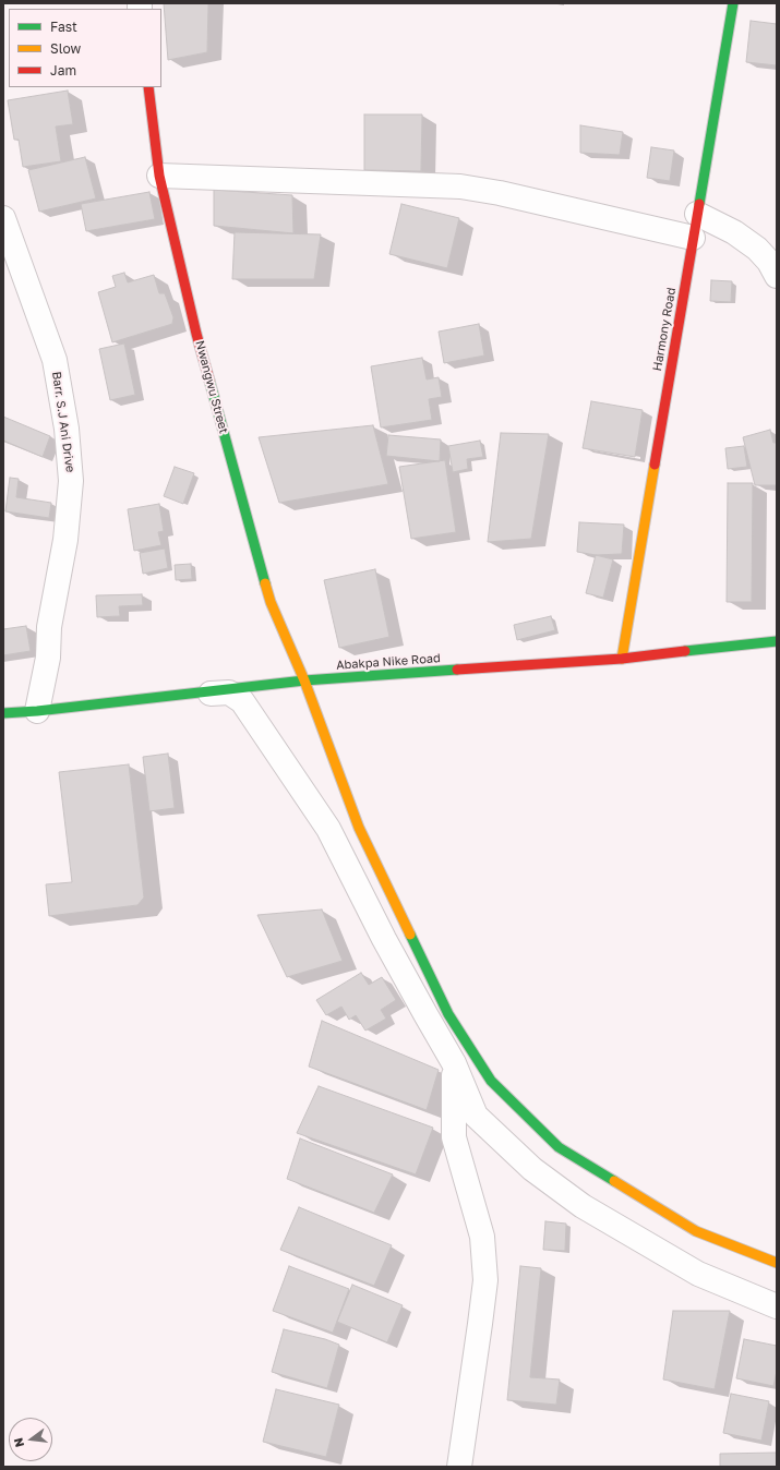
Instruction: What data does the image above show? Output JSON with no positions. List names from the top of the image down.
{
  "streets": {
    "main road": ["Harmony Road", "Nwangwu Street", "Abakpa Nike Road"],
    "street": ["Barr. S.J Ani Drive"]
  },
  "crossings": [
    ["Harmony Road", "Abakpa Nike Road"],
    ["Nwangwu Street", "Abakpa Nike Road"],
    ["Barr. S.J Ani Drive", "Abakpa Nike Road"]
  ],
  "legend": ["Fast", "Slow", "Jam"],
  "north": "left"
}
